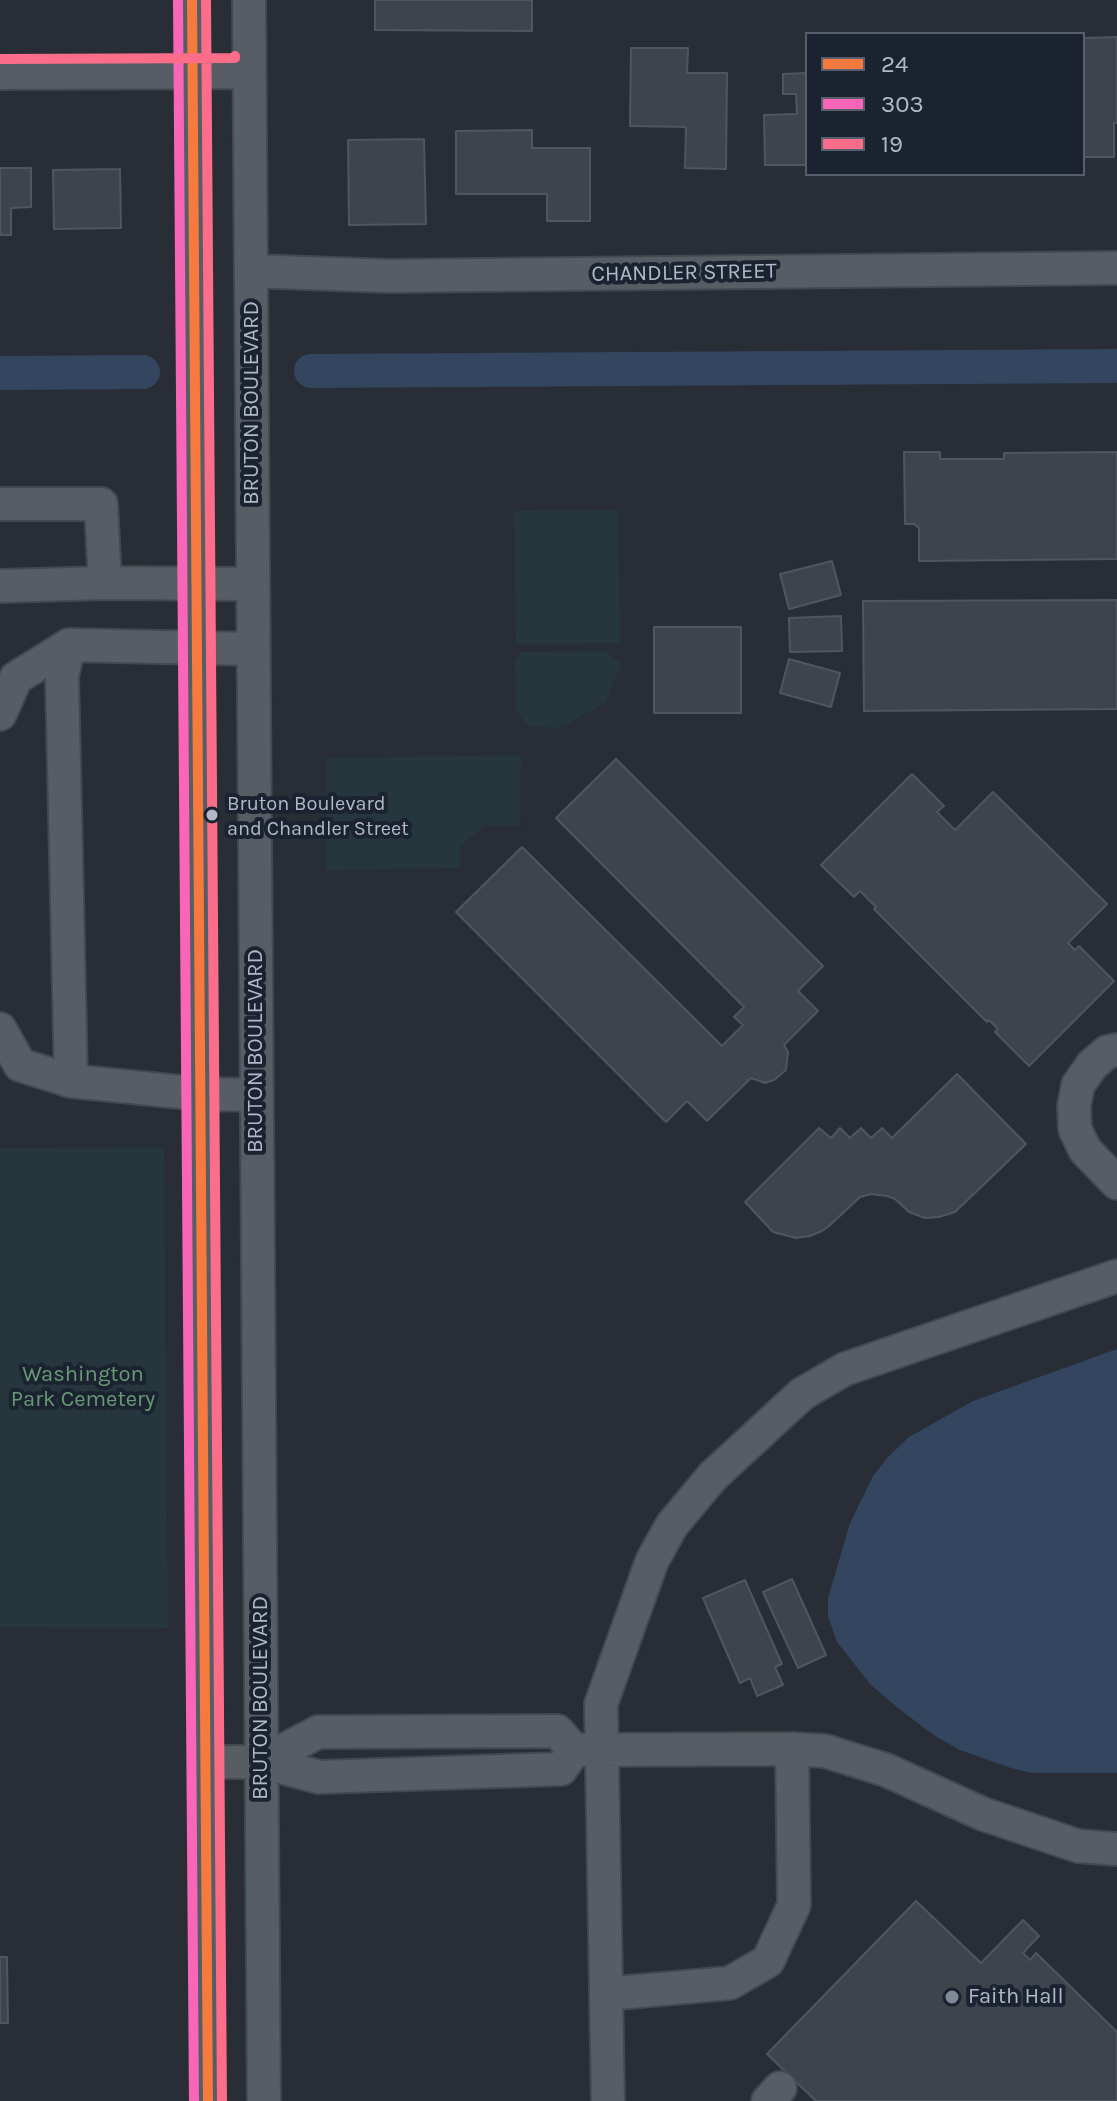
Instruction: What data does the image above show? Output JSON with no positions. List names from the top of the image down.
{
  "streets": {
    "street": ["CHANDLER STREET", "BRUTON BOULEVARD"]
  },
  "crossings": [
    ["CHANDLER STREET", "BRUTON BOULEVARD"]
  ],
  "parks": ["Washington Park Cemetery"],
  "places": ["Bruton Boulevard and Chandler Street", "Faith Hall"],
  "lines": ["transit line 24", "transit line 303", "transit line 19"],
  "legend": ["24", "303", "19"]
}
